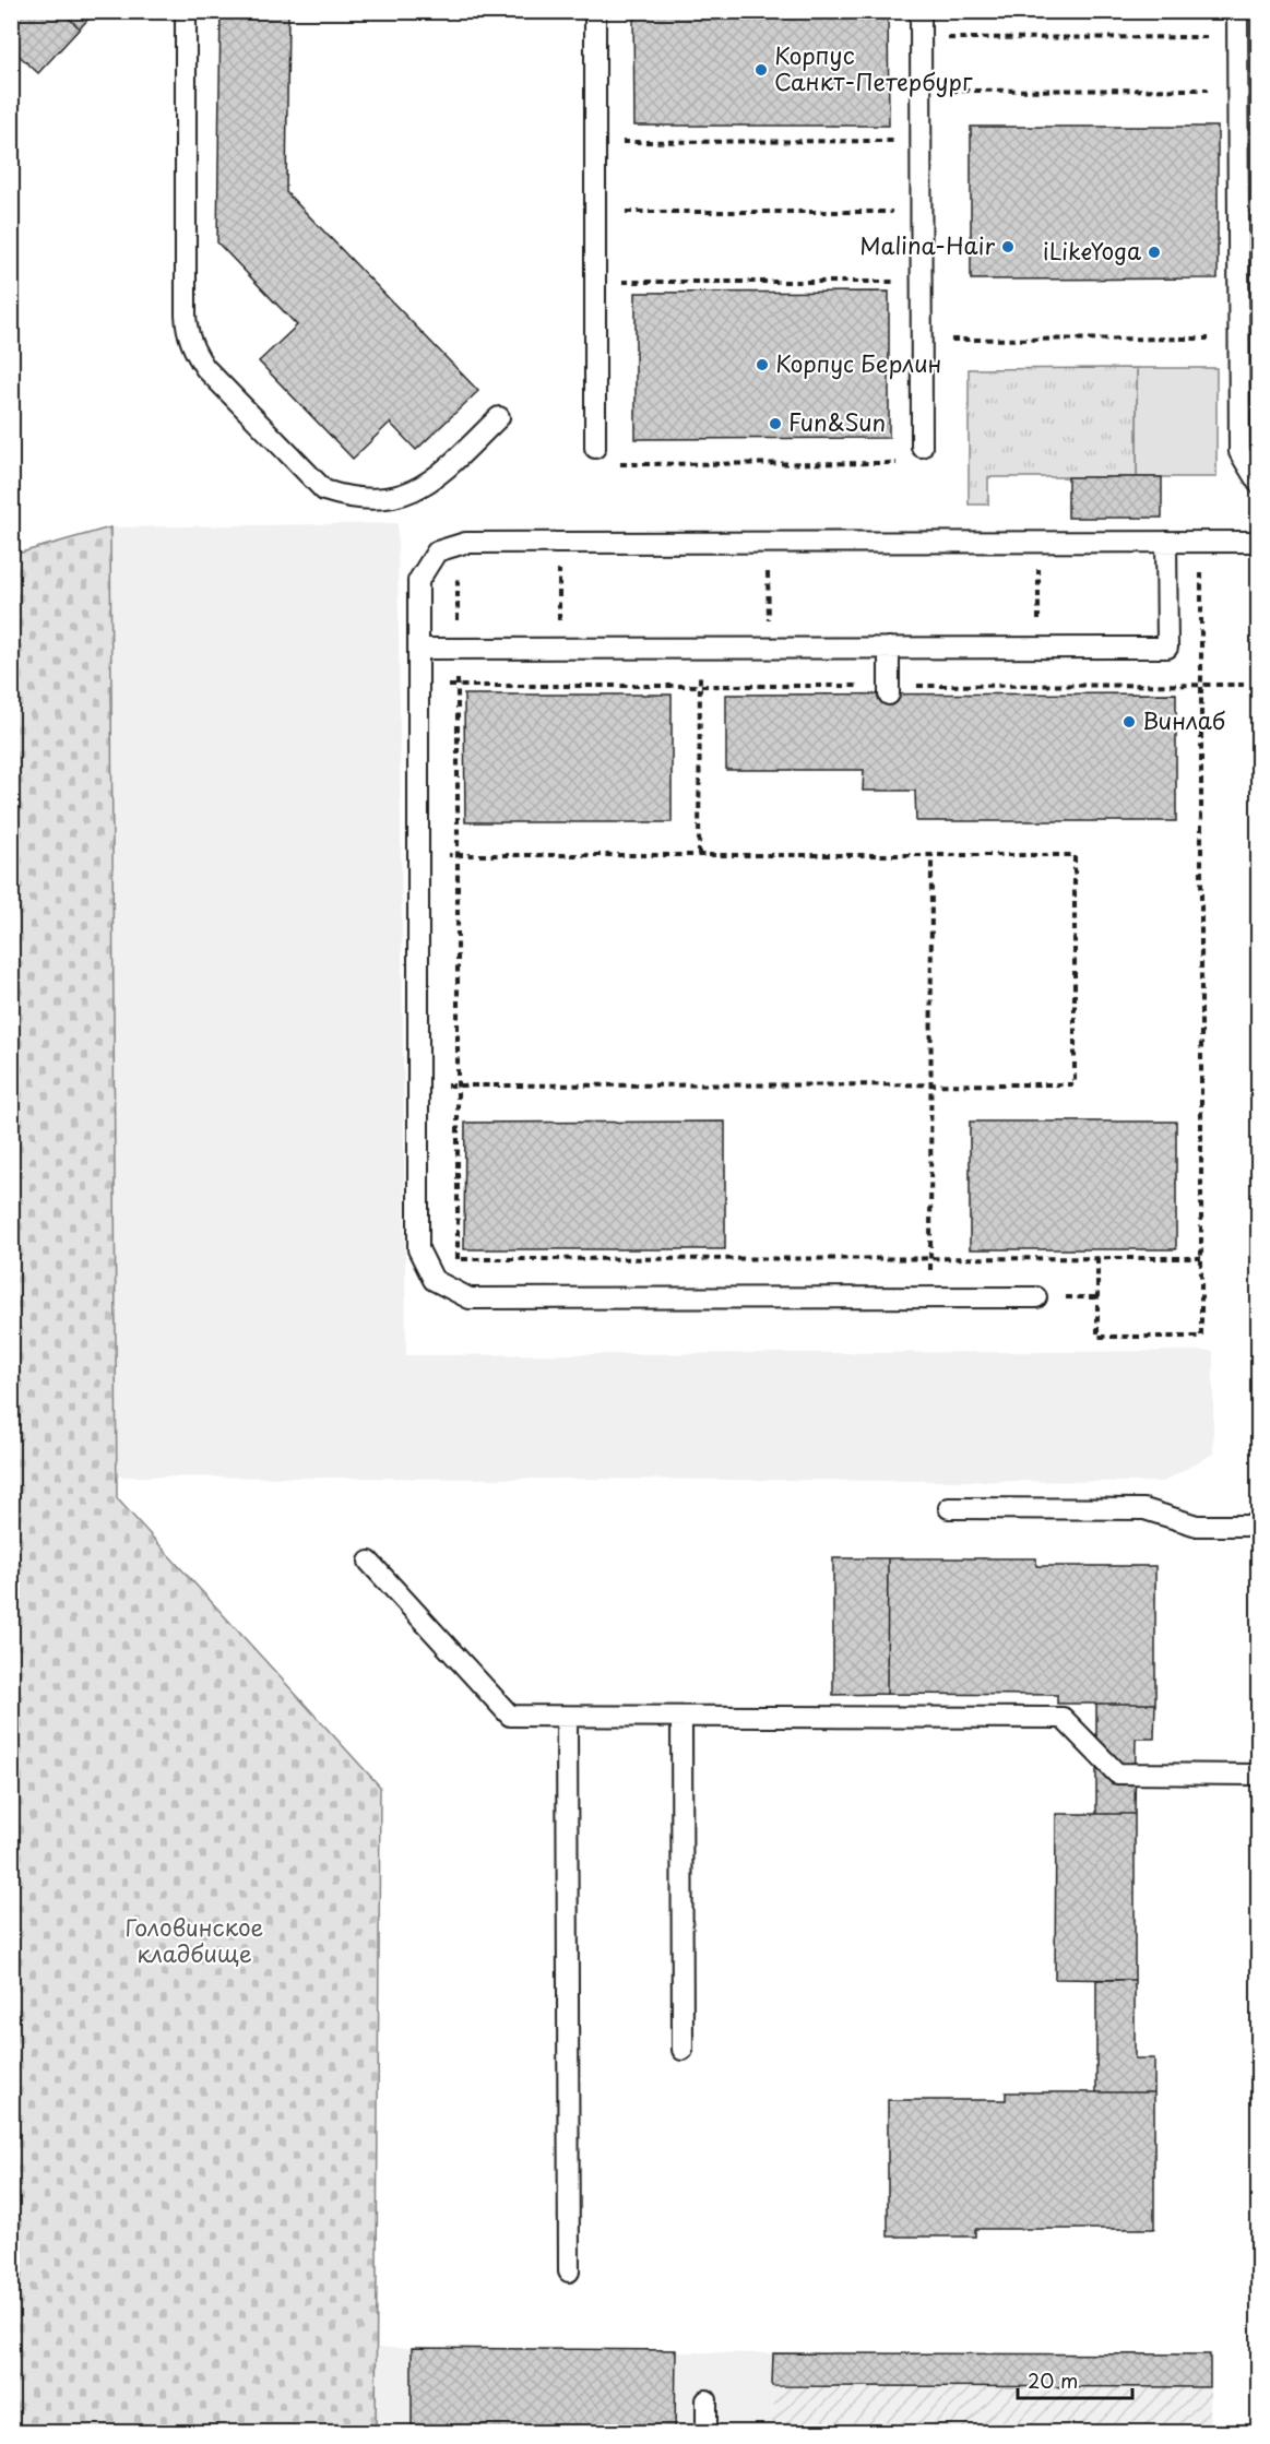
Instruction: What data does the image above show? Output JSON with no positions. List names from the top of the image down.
{
  "parks": ["Головинское кладбище"],
  "places": [
    "Корпус Санкт-Петербург",
    "Malina-Hair",
    "iLikeYoga",
    "Корпус Берлин",
    "Fun&Sun",
    "Винлаб"
  ],
  "scale_bar": "20 m"
}
